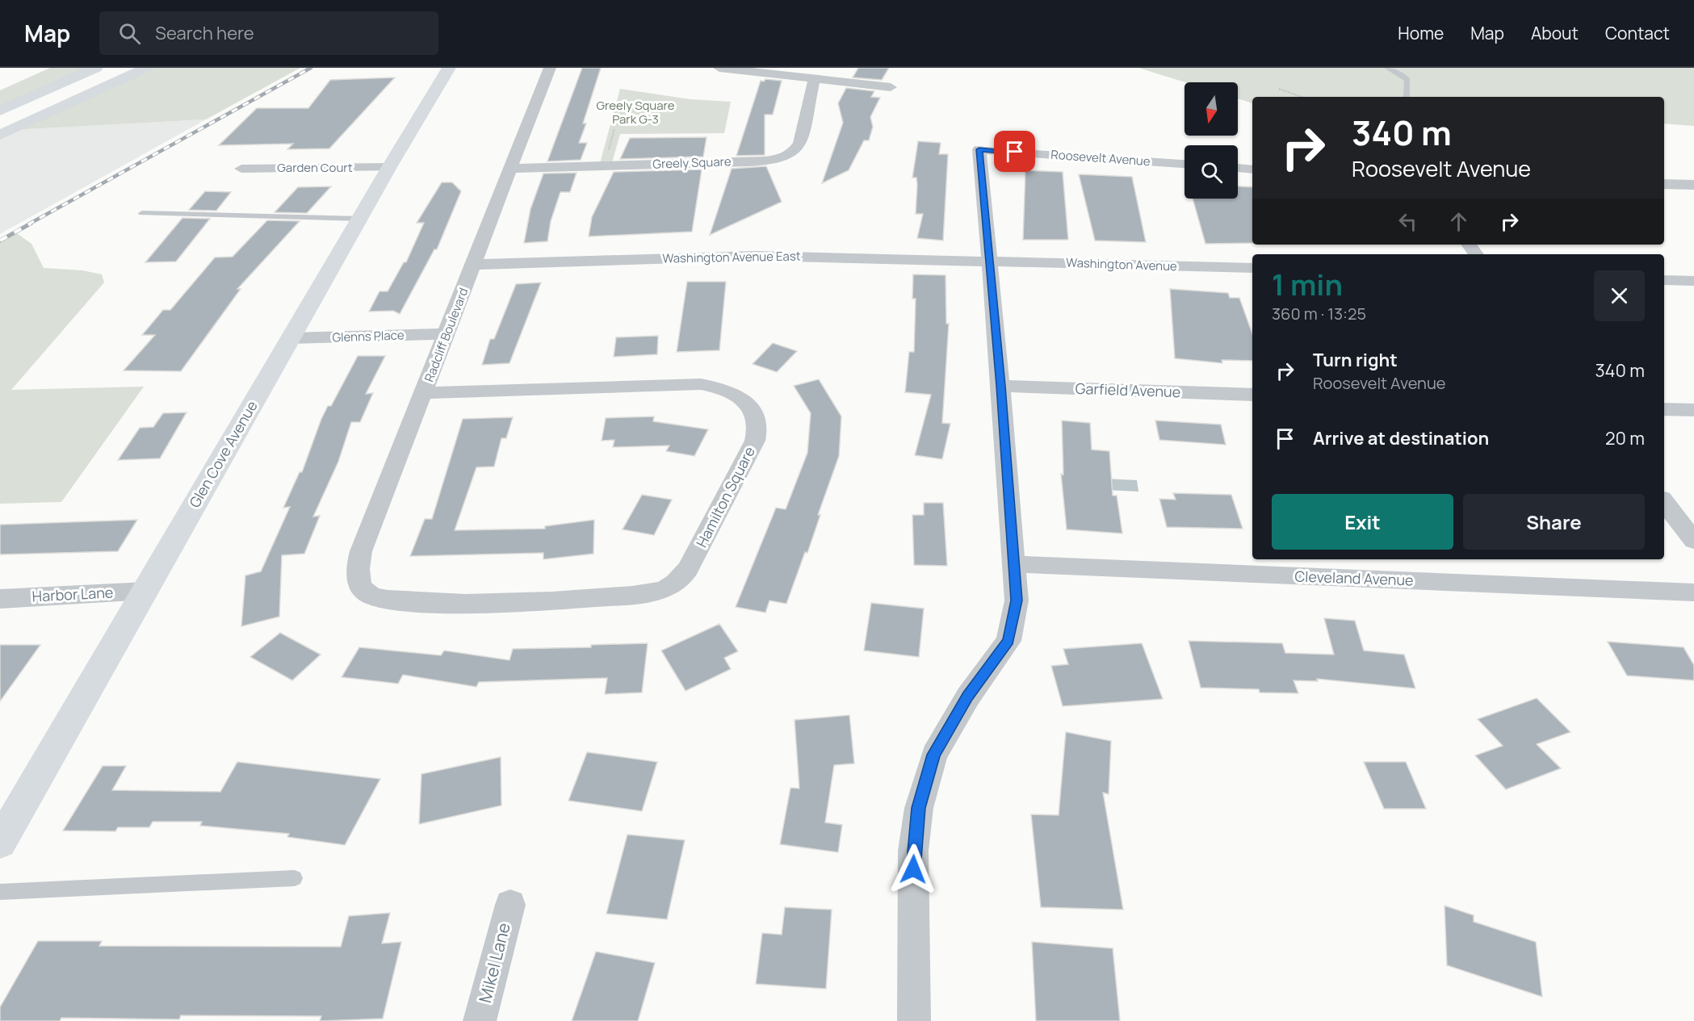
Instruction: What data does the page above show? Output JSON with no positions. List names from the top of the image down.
{
  "streets": {
    "main road": ["Glen Cove Avenue"],
    "street": [
      "Roosevelt Avenue",
      "Greely Square",
      "Garden Court",
      "Washington Avenue East",
      "Washington Avenue",
      "Radcliff Boulevard",
      "Glenns Place",
      "Garfield Avenue",
      "Hamilton Square",
      "Cleveland Avenue",
      "Harbor Lane",
      "Mikel Lane"
    ]
  },
  "crossings": [
    ["Roosevelt Avenue", "Washington Avenue East"],
    ["Roosevelt Avenue", "Washington Avenue"],
    ["Greely Square", "Radcliff Boulevard"],
    ["Garden Court", "Glen Cove Avenue"],
    ["Washington Avenue East", "Washington Avenue"],
    ["Washington Avenue East", "Radcliff Boulevard"],
    ["Radcliff Boulevard", "Glenns Place"],
    ["Radcliff Boulevard", "Hamilton Square"],
    ["Glenns Place", "Glen Cove Avenue"],
    ["Glen Cove Avenue", "Harbor Lane"]
  ],
  "parks": ["Greely Square Park G-3"],
  "north": "bottom",
  "page": {
    "header": "Map",
    "search": "Search here",
    "nav": [
      "Home",
      "Map",
      "About",
      "Contact"
    ],
    "turn": ["340 m", "Roosevelt Avenue"],
    "heading": ["1 min", "360 m · 13:25"],
    "list": [
      {
        "name": "Turn right",
        "note": "Roosevelt Avenue",
        "value": "340 m"
      },
      {
        "name": "Arrive at destination",
        "value": "20 m"
      }
    ],
    "buttons": ["Exit", "Share"]
  }
}
